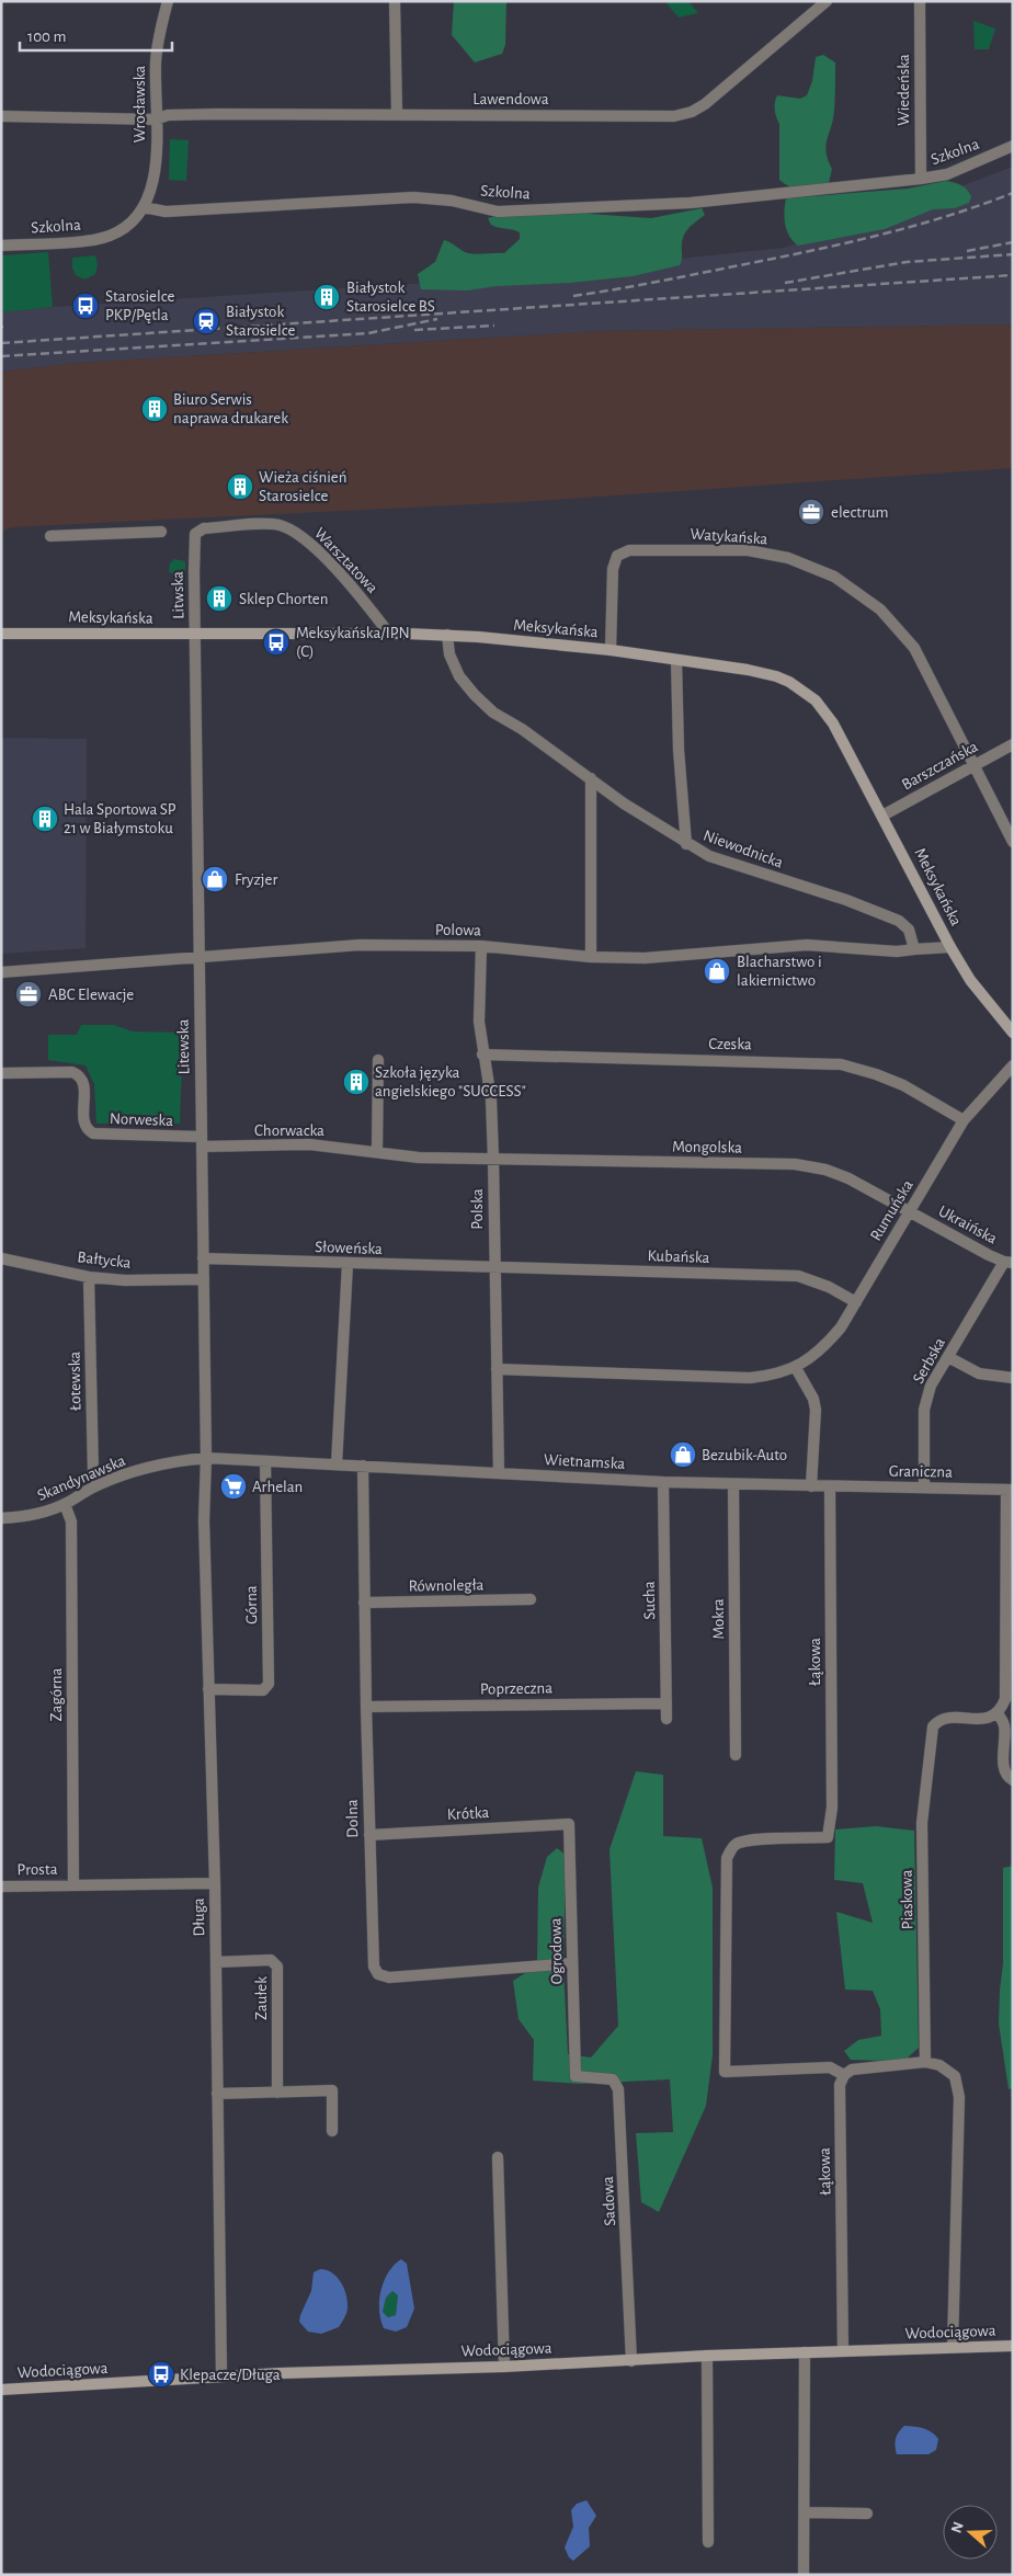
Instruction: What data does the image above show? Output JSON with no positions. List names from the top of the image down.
{
  "streets": {
    "street": [
      "Wiedeńska",
      "Lawendowa",
      "Wrocławska",
      "Szkolna",
      "Watykańska",
      "Warsztatowa",
      "Litwska",
      "Meksykańska",
      "Barszczańska",
      "Niewodnicka",
      "Polowa",
      "Czeska",
      "Litewska",
      "Norweska",
      "Chorwacka",
      "Mongolska",
      "Polska",
      "Rumuńska",
      "Ukraińska",
      "Słoweńska",
      "Kubańska",
      "Bałtycka",
      "Serbska",
      "Łotewska",
      "Wietnamska",
      "Graniczna",
      "Skandynawska",
      "Równoległa",
      "Sucha",
      "Górna",
      "Mokra",
      "Łąkowa",
      "Poprzeczna",
      "Zagórna",
      "Krótka",
      "Dolna",
      "Prosta",
      "Piaskowa",
      "Długa",
      "Ogrodowa",
      "Zaułek",
      "Sadowa",
      "Wodociągowa"
    ]
  },
  "crossings": [
    ["Wiedeńska", "Szkolna"],
    ["Lawendowa", "Wrocławska"],
    ["Wrocławska", "Szkolna"],
    ["Watykańska", "Meksykańska"],
    ["Watykańska", "Barszczańska"],
    ["Warsztatowa", "Litwska"],
    ["Warsztatowa", "Meksykańska"],
    ["Litwska", "Meksykańska"],
    ["Litwska", "Litewska"],
    ["Meksykańska", "Barszczańska"],
    ["Meksykańska", "Niewodnicka"],
    ["Meksykańska", "Litewska"],
    ["Niewodnicka", "Polowa"],
    ["Polowa", "Litewska"],
    ["Polowa", "Polska"],
    ["Czeska", "Polska"],
    ["Czeska", "Rumuńska"],
    ["Litewska", "Norweska"],
    ["Litewska", "Chorwacka"],
    ["Litewska", "Słoweńska"],
    ["Litewska", "Bałtycka"],
    ["Litewska", "Wietnamska"],
    ["Litewska", "Skandynawska"],
    ["Litewska", "Długa"],
    ["Norweska", "Chorwacka"],
    ["Chorwacka", "Mongolska"],
    ["Chorwacka", "Polska"],
    ["Mongolska", "Polska"],
    ["Mongolska", "Rumuńska"],
    ["Mongolska", "Ukraińska"],
    ["Polska", "Rumuńska"],
    ["Polska", "Słoweńska"],
    ["Polska", "Kubańska"],
    ["Polska", "Wietnamska"],
    ["Rumuńska", "Ukraińska"],
    ["Rumuńska", "Kubańska"],
    ["Ukraińska", "Serbska"],
    ["Słoweńska", "Kubańska"],
    ["Bałtycka", "Łotewska"],
    ["Serbska", "Graniczna"],
    ["Łotewska", "Skandynawska"],
    ["Wietnamska", "Graniczna"],
    ["Wietnamska", "Skandynawska"],
    ["Wietnamska", "Sucha"],
    ["Wietnamska", "Górna"],
    ["Wietnamska", "Mokra"],
    ["Wietnamska", "Łąkowa"],
    ["Wietnamska", "Dolna"],
    ["Wietnamska", "Długa"],
    ["Graniczna", "Łąkowa"],
    ["Skandynawska", "Zagórna"],
    ["Skandynawska", "Długa"],
    ["Równoległa", "Dolna"],
    ["Sucha", "Poprzeczna"],
    ["Górna", "Długa"],
    ["Łąkowa", "Wodociągowa"],
    ["Poprzeczna", "Dolna"],
    ["Zagórna", "Prosta"],
    ["Krótka", "Dolna"],
    ["Krótka", "Ogrodowa"],
    ["Dolna", "Ogrodowa"],
    ["Prosta", "Długa"],
    ["Długa", "Zaułek"],
    ["Długa", "Wodociągowa"],
    ["Ogrodowa", "Sadowa"],
    ["Sadowa", "Wodociągowa"]
  ],
  "places": {
    "building": [
      "Białystok Starosielce BS",
      "Biuro Serwis naprawa drukarek",
      "Wieża ciśnień Starosielce",
      "Sklep Chorten",
      "Hala Sportowa SP 21 w Białymstoku",
      "Szkoła języka angielskiego \"SUCCESS\""
    ],
    "bus stop": ["Starosielce PKP/Pętla", "Meksykańska/IPN (C)", "Klepacze/Długa"],
    "station": ["Białystok Starosielce"],
    "office": ["electrum", "ABC Elewacje"],
    "shop": ["Fryzjer", "Blacharstwo i lakiernictwo", "Bezubik-Auto"],
    "supermarket": ["Arhelan"]
  },
  "scale_bar": "100 m",
  "north": "left"
}
